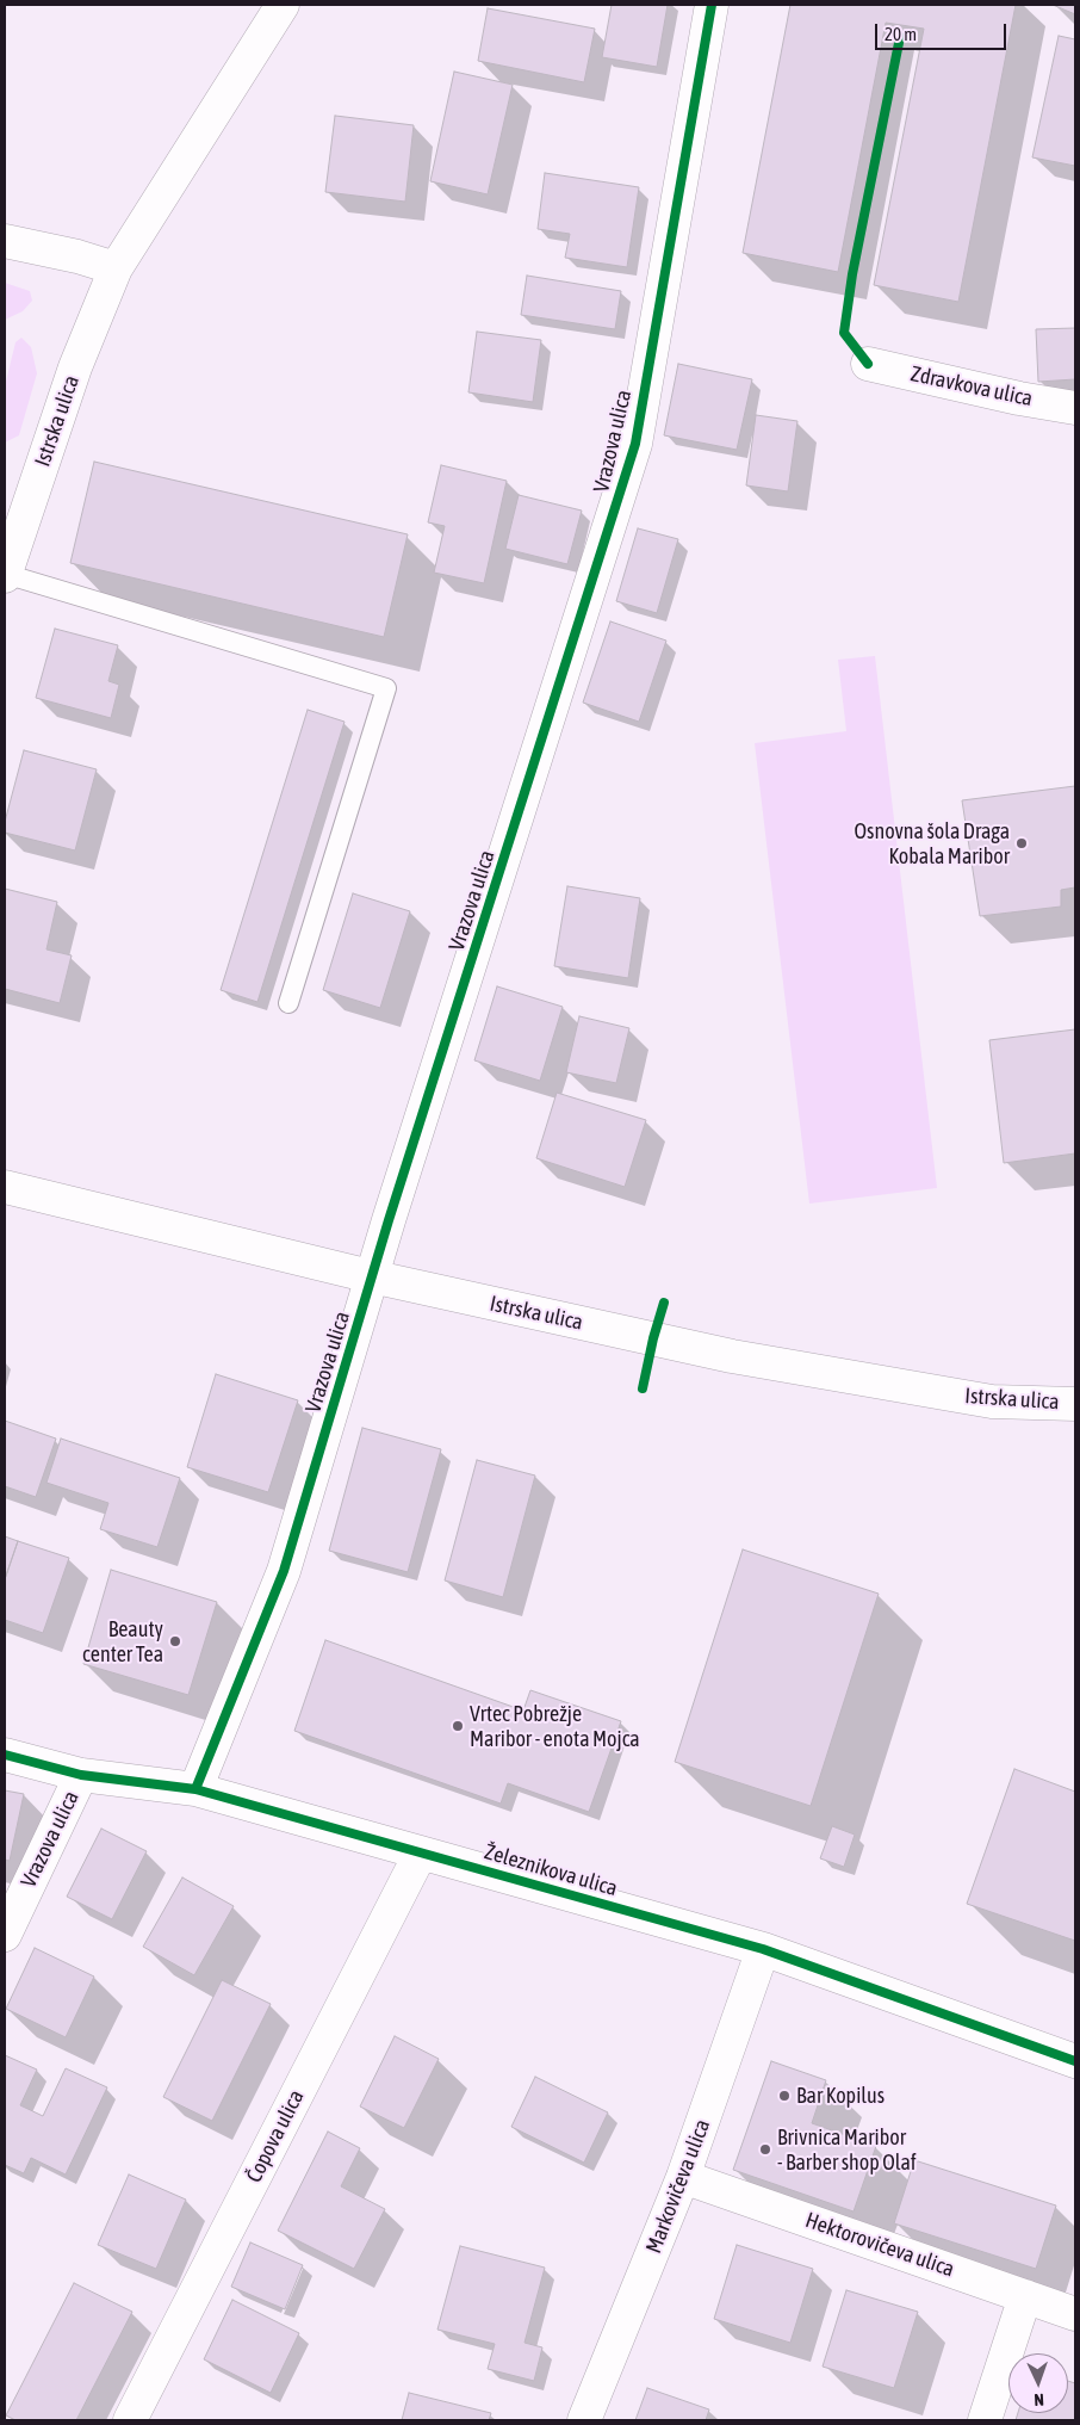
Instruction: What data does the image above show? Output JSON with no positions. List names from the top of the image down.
{
  "streets": {
    "street": [
      "Zdravkova ulica",
      "Istrska ulica",
      "Vrazova ulica",
      "Železnikova ulica",
      "Čopova ulica",
      "Markovičeva ulica",
      "Hektorovičeva ulica"
    ]
  },
  "crossings": [
    ["Istrska ulica", "Vrazova ulica"],
    ["Vrazova ulica", "Železnikova ulica"],
    ["Železnikova ulica", "Čopova ulica"],
    ["Železnikova ulica", "Markovičeva ulica"],
    ["Markovičeva ulica", "Hektorovičeva ulica"]
  ],
  "places": [
    "Osnovna šola Draga Kobala Maribor",
    "Beauty center Tea",
    "Vrtec Pobrežje Maribor - enota Mojca",
    "Bar Kopilus",
    "Brivnica Maribor - Barber shop Olaf"
  ],
  "scale_bar": "20 m",
  "north": "bottom"
}
